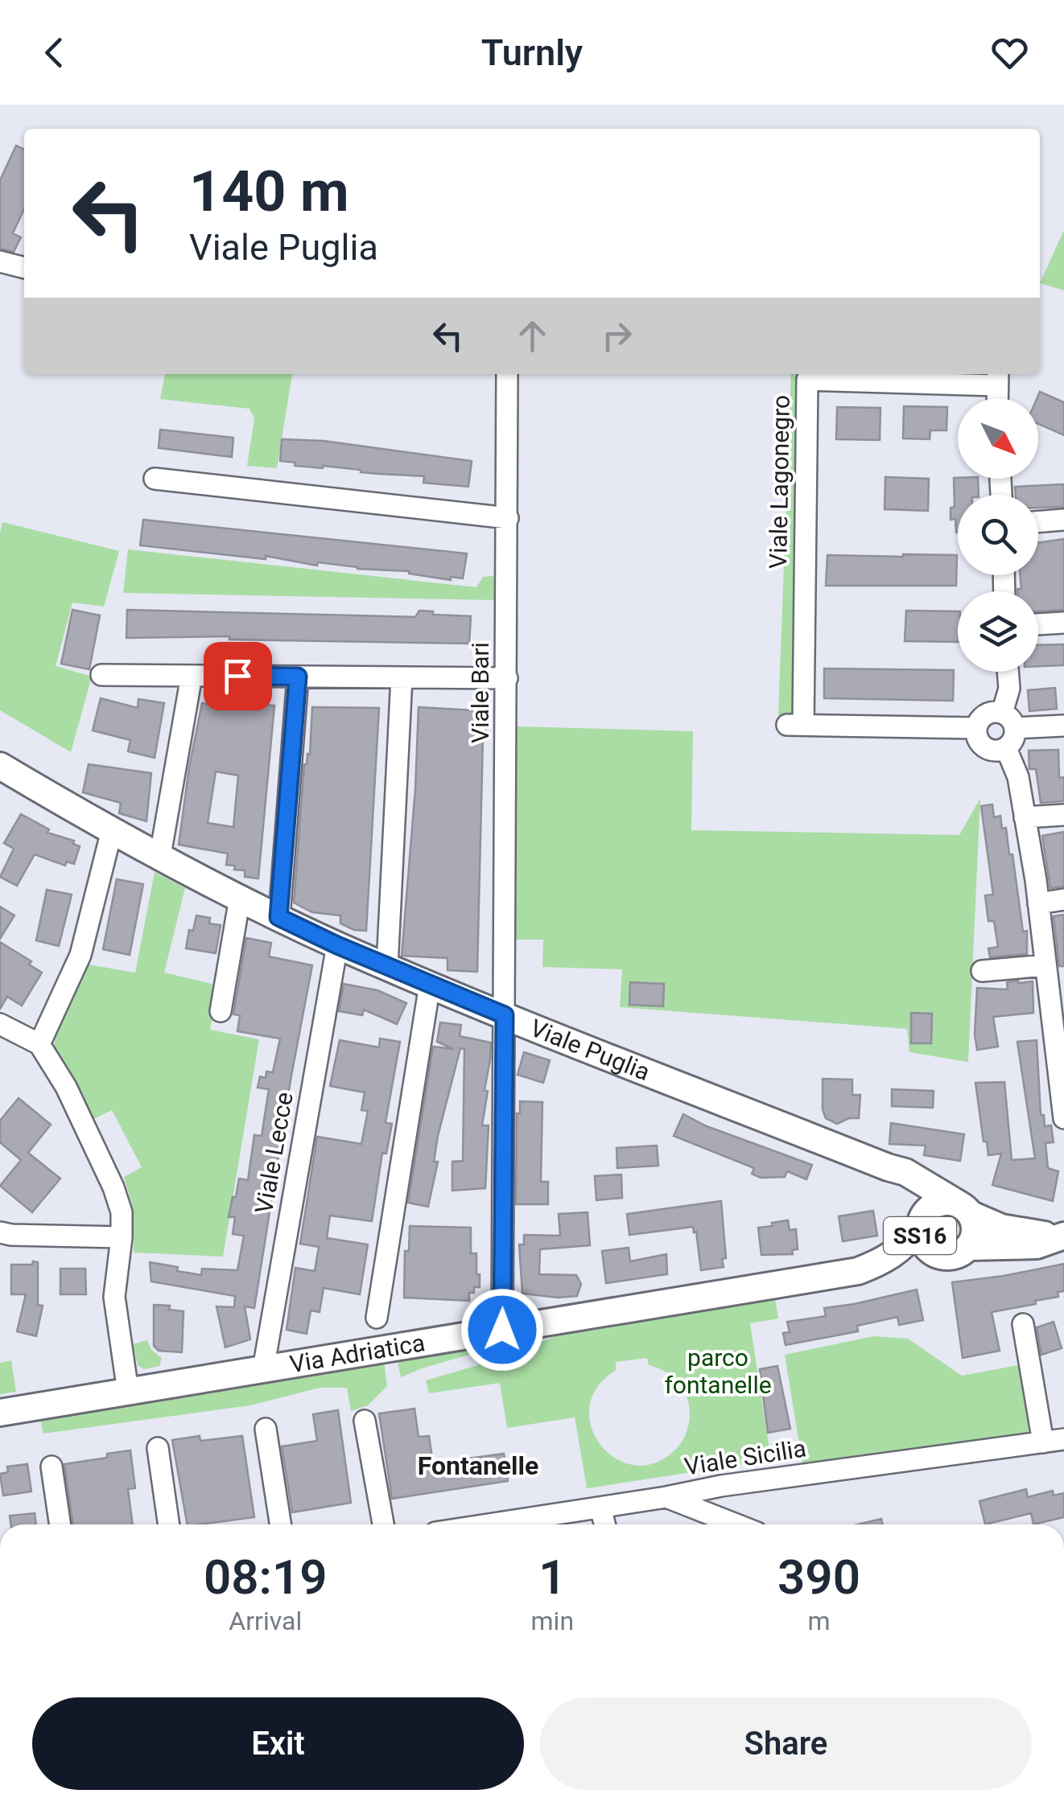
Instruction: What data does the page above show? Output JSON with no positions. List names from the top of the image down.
{
  "streets": {
    "main road": ["Viale Puglia", "SS16", "Via Adriatica"],
    "street": [
      "Viale Lagonegro",
      "Viale Bari",
      "Viale Lecce",
      "Viale Sicilia"
    ]
  },
  "crossings": [
    ["Viale Bari", "Viale Puglia"],
    ["Viale Bari", "Via Adriatica"],
    ["Viale Puglia", "Viale Lecce"],
    ["Viale Puglia", "SS16"],
    ["Viale Puglia", "Via Adriatica"],
    ["Viale Lecce", "Via Adriatica"],
    ["SS16", "Via Adriatica"]
  ],
  "districts": ["Fontanelle"],
  "parks": ["parco fontanelle"],
  "north": "bottom right",
  "page": {
    "header": "Turnly",
    "turn": ["140 m", "Viale Puglia"],
    "eta": [
      "08:19",
      "Arrival",
      "1",
      "min",
      "390",
      "m"
    ],
    "buttons": ["Exit", "Share"]
  }
}
